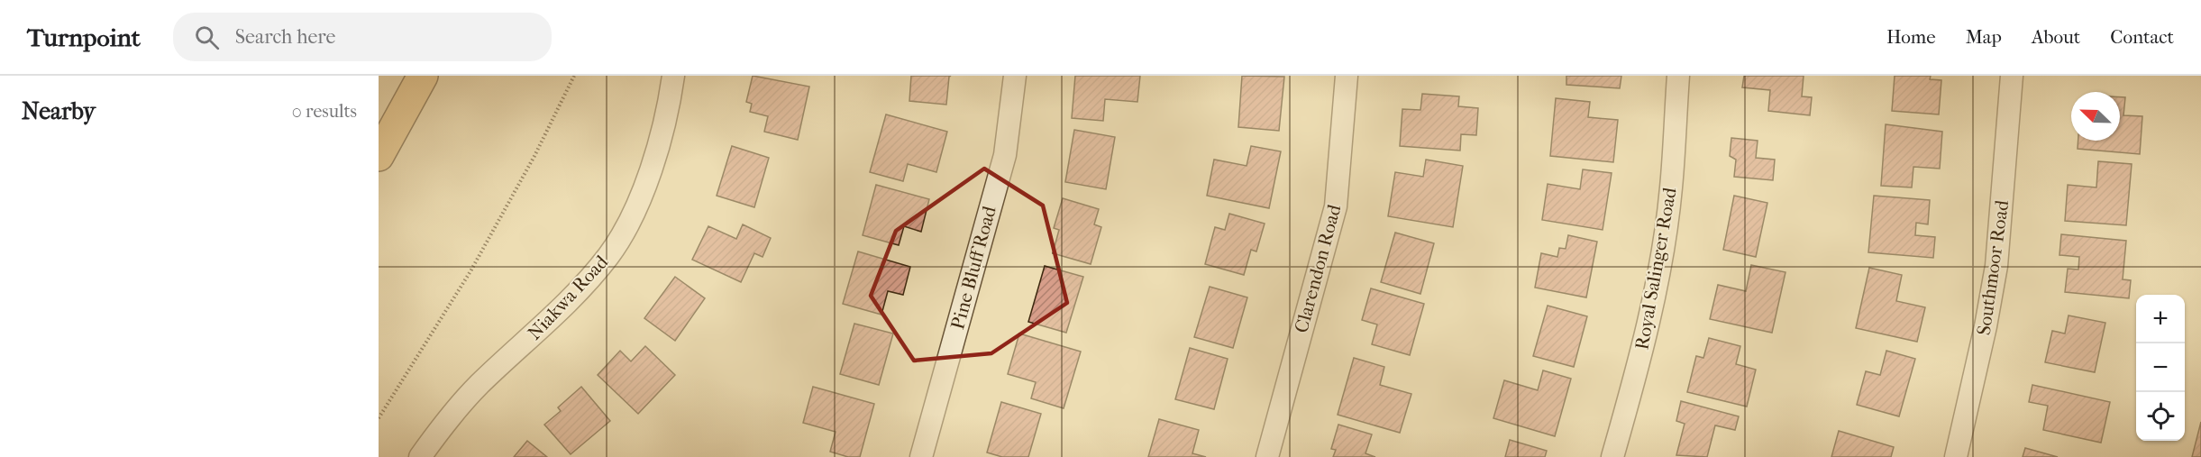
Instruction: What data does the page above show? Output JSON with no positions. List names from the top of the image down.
{
  "streets": {
    "street": [
      "Pine Bluff Road",
      "Southmoor Road",
      "Clarendon Road",
      "Royal Salinger Road",
      "Niakwa Road"
    ]
  },
  "north": "top left",
  "page": {
    "header": "Turnpoint",
    "search": "Search here",
    "nav": [
      "Home",
      "Map",
      "About",
      "Contact"
    ],
    "heading": ["Nearby", "0 results"],
    "map_buttons": ["+", "−"]
  }
}
